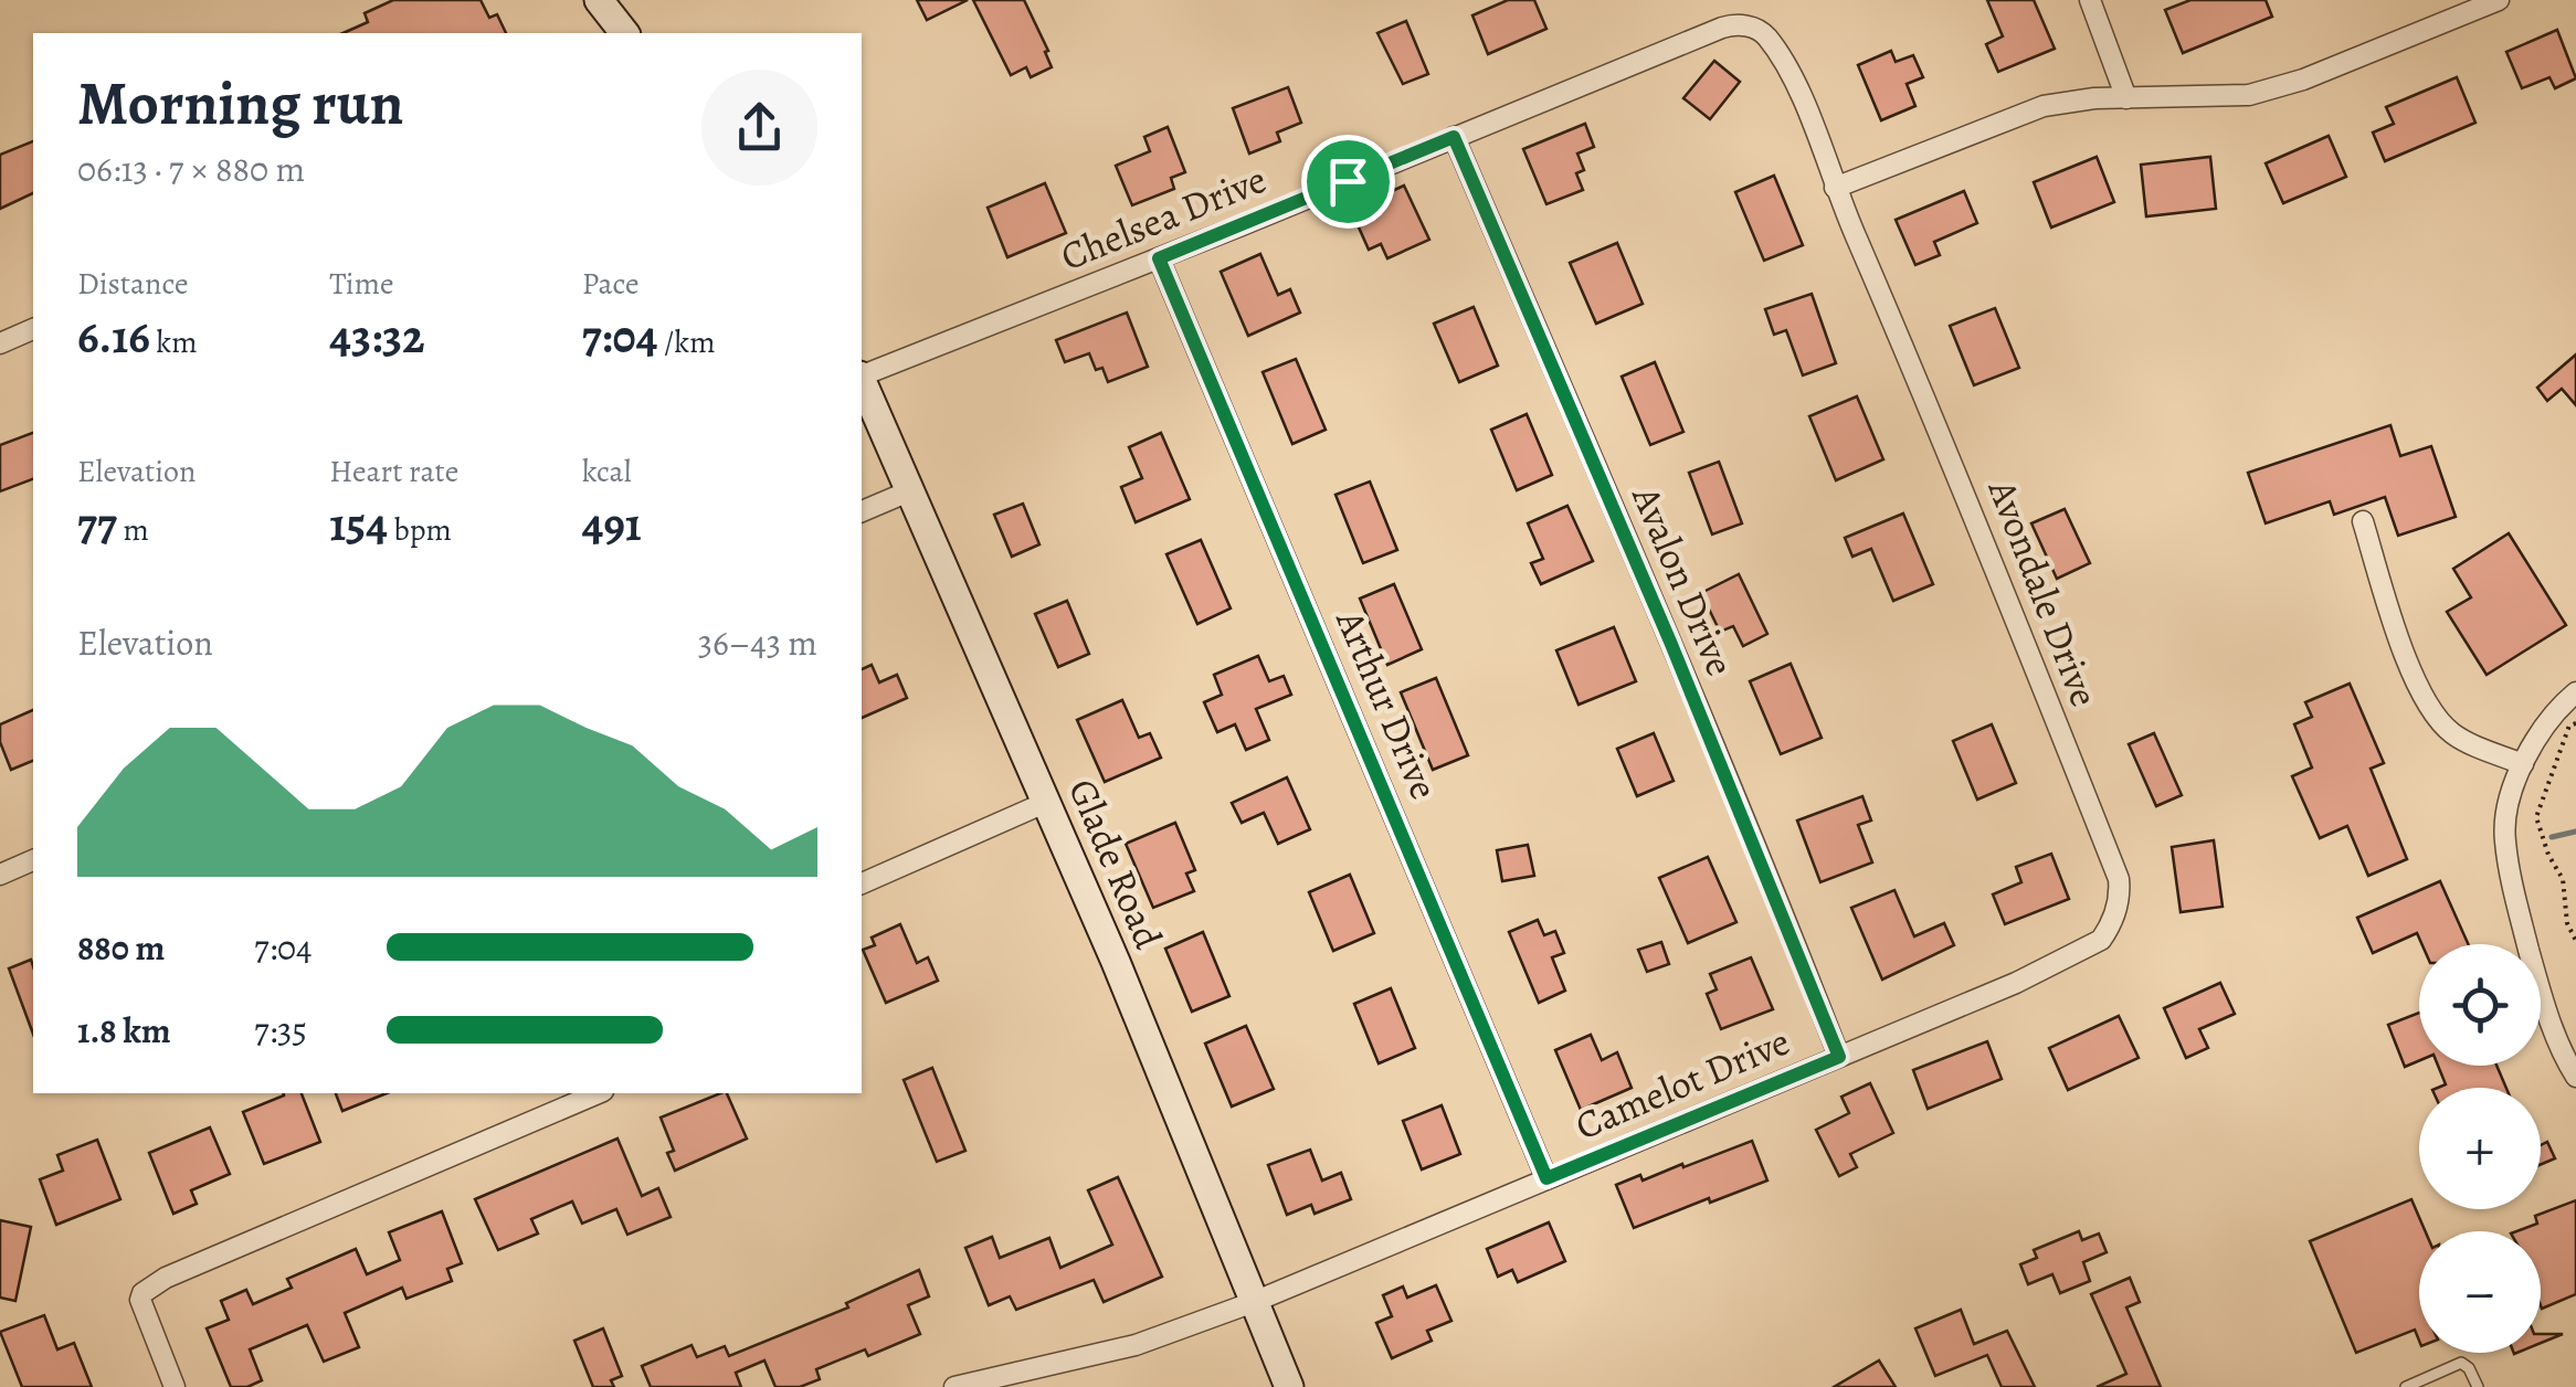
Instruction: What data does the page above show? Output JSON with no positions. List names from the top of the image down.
{
  "streets": {
    "main road": ["Glade Road"],
    "street": [
      "Chelsea Drive",
      "Avalon Drive",
      "Avondale Drive",
      "Arthur Drive",
      "Camelot Drive"
    ]
  },
  "crossings": [
    ["Chelsea Drive", "Avalon Drive"],
    ["Chelsea Drive", "Avondale Drive"],
    ["Chelsea Drive", "Arthur Drive"],
    ["Avalon Drive", "Camelot Drive"],
    ["Avondale Drive", "Camelot Drive"],
    ["Arthur Drive", "Camelot Drive"],
    ["Glade Road", "Camelot Drive"]
  ],
  "page": {
    "heading": ["Morning run", "06:13 · 7 × 880 m"],
    "stats": [
      ["Distance", "6.16 km"],
      ["Time", "43:32"],
      ["Pace", "7:04 /km"],
      ["Elevation", "77 m"],
      ["Heart rate", "154 bpm"],
      ["kcal", "491"]
    ],
    "chart": ["Elevation", "36–43 m"],
    "list": [
      {
        "name": "880 m",
        "note": "7:04"
      },
      {
        "name": "1.8 km",
        "note": "7:35"
      }
    ],
    "map_buttons": ["+", "−"]
  }
}
